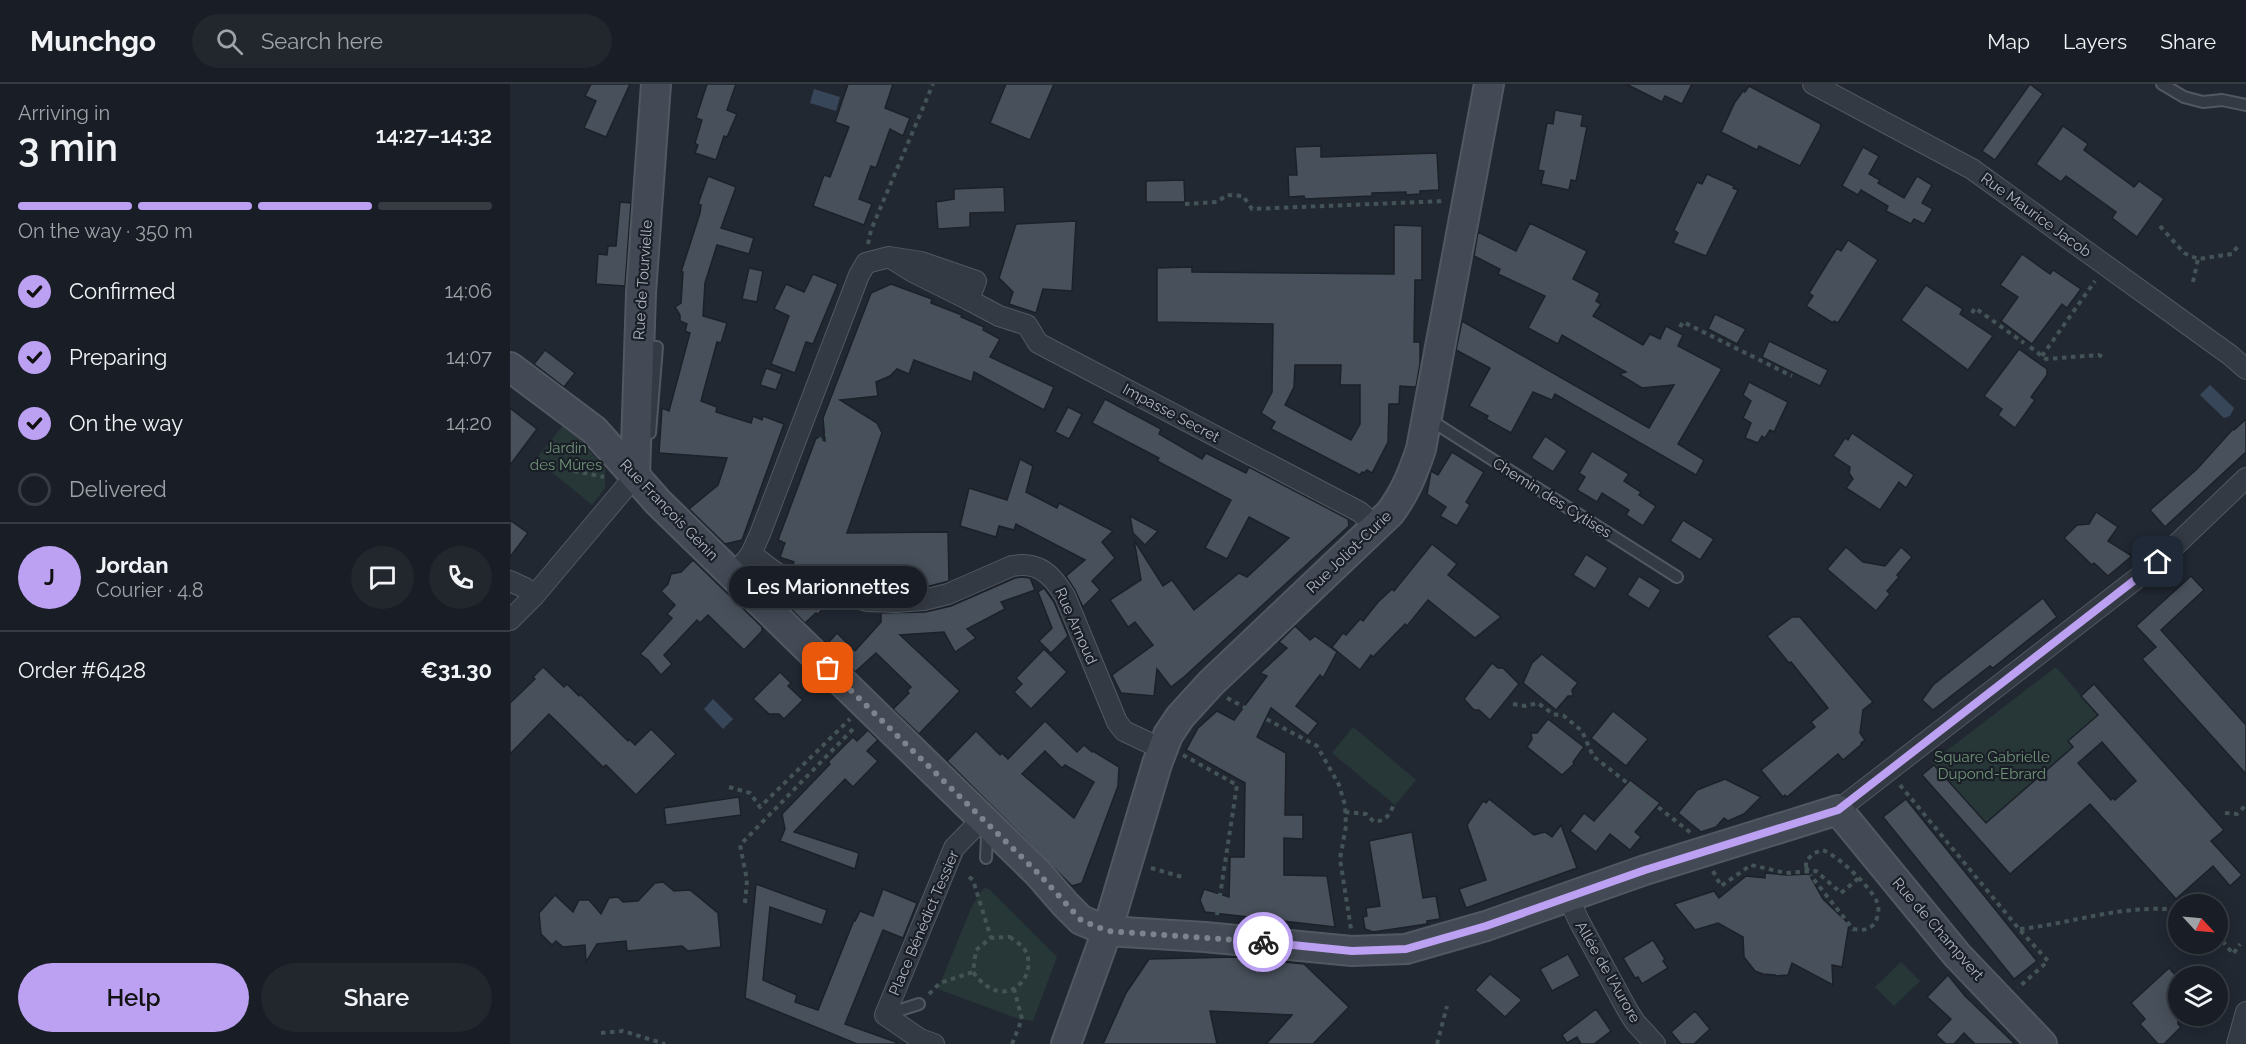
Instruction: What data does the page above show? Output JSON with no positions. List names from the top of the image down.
{
  "streets": {
    "main road": [
      "Rue de Tourvielle",
      "Rue François Génin",
      "Rue Joliot-Curie",
      "Rue de Champvert"
    ],
    "street": [
      "Rue Maurice Jacob",
      "Impasse Secret",
      "Rue Arnoud",
      "Place Bénédict Tessier",
      "Allée de l'Aurore"
    ],
    "lane": ["Chemin des Cytises"]
  },
  "crossings": [
    ["Rue de Tourvielle", "Rue François Génin"],
    ["Impasse Secret", "Rue Joliot-Curie"],
    ["Chemin des Cytises", "Rue Joliot-Curie"],
    ["Rue François Génin", "Rue Joliot-Curie"],
    ["Rue François Génin", "Rue Arnoud"],
    ["Rue François Génin", "Place Bénédict Tessier"],
    ["Rue Joliot-Curie", "Rue Arnoud"]
  ],
  "parks": ["Jardin des Mûres", "Square Gabrielle Dupond-Ebrard"],
  "places": ["Les Marionnettes"],
  "north": "bottom right",
  "page": {
    "header": "Munchgo",
    "search": "Search here",
    "nav": ["Map", "Layers", "Share"],
    "heading": ["3 min", "Arriving in", "14:27–14:32"],
    "panel": [
      "Jordan",
      "Courier · 4.8",
      "Order #6428",
      "€31.30"
    ],
    "bar": "On the way · 350 m",
    "list": [
      ["Confirmed", "14:06"],
      ["Preparing", "14:07"],
      ["On the way", "14:20"],
      "Delivered"
    ],
    "round": "J",
    "bubble": "Les Marionnettes",
    "buttons": ["Help", "Share"]
  }
}
